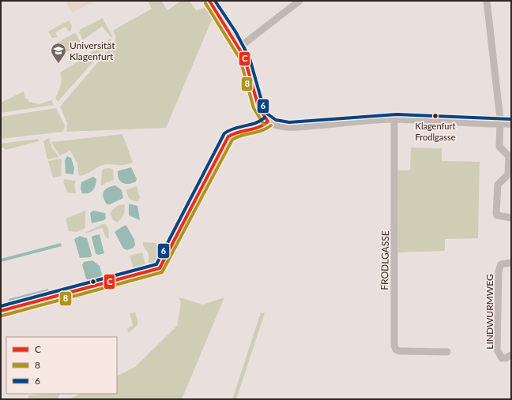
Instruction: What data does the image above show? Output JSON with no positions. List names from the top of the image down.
{
  "streets": {
    "street": ["FRODLGASSE", "LINDWURMWEG"]
  },
  "places": {
    "school or university": ["Universität Klagenfurt"],
    "other": ["Klagenfurt Frodlgasse"]
  },
  "lines": ["transit line C", "transit line 6", "transit line 8"],
  "legend": ["C", "8", "6"]
}
